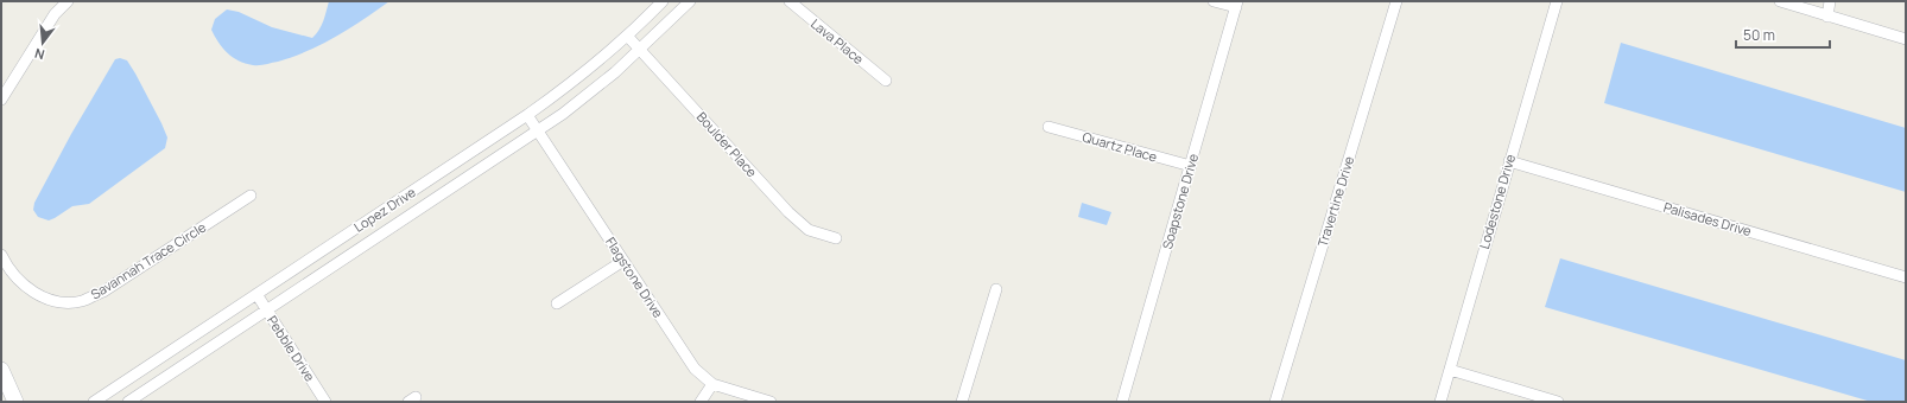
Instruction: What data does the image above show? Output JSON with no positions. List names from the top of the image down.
{
  "streets": {
    "street": [
      "Lava Place",
      "Boulder Place",
      "Quartz Place",
      "Soapstone Drive",
      "Travertine Drive",
      "Lodestone Drive",
      "Lopez Drive",
      "Palisades Drive",
      "Savannah Trace Circle",
      "Flagstone Drive",
      "Pebble Drive"
    ]
  },
  "crossings": [
    ["Boulder Place", "Lopez Drive"],
    ["Quartz Place", "Soapstone Drive"],
    ["Lodestone Drive", "Palisades Drive"],
    ["Lopez Drive", "Flagstone Drive"],
    ["Lopez Drive", "Pebble Drive"]
  ],
  "scale_bar": "50 m",
  "north": "bottom"
}
